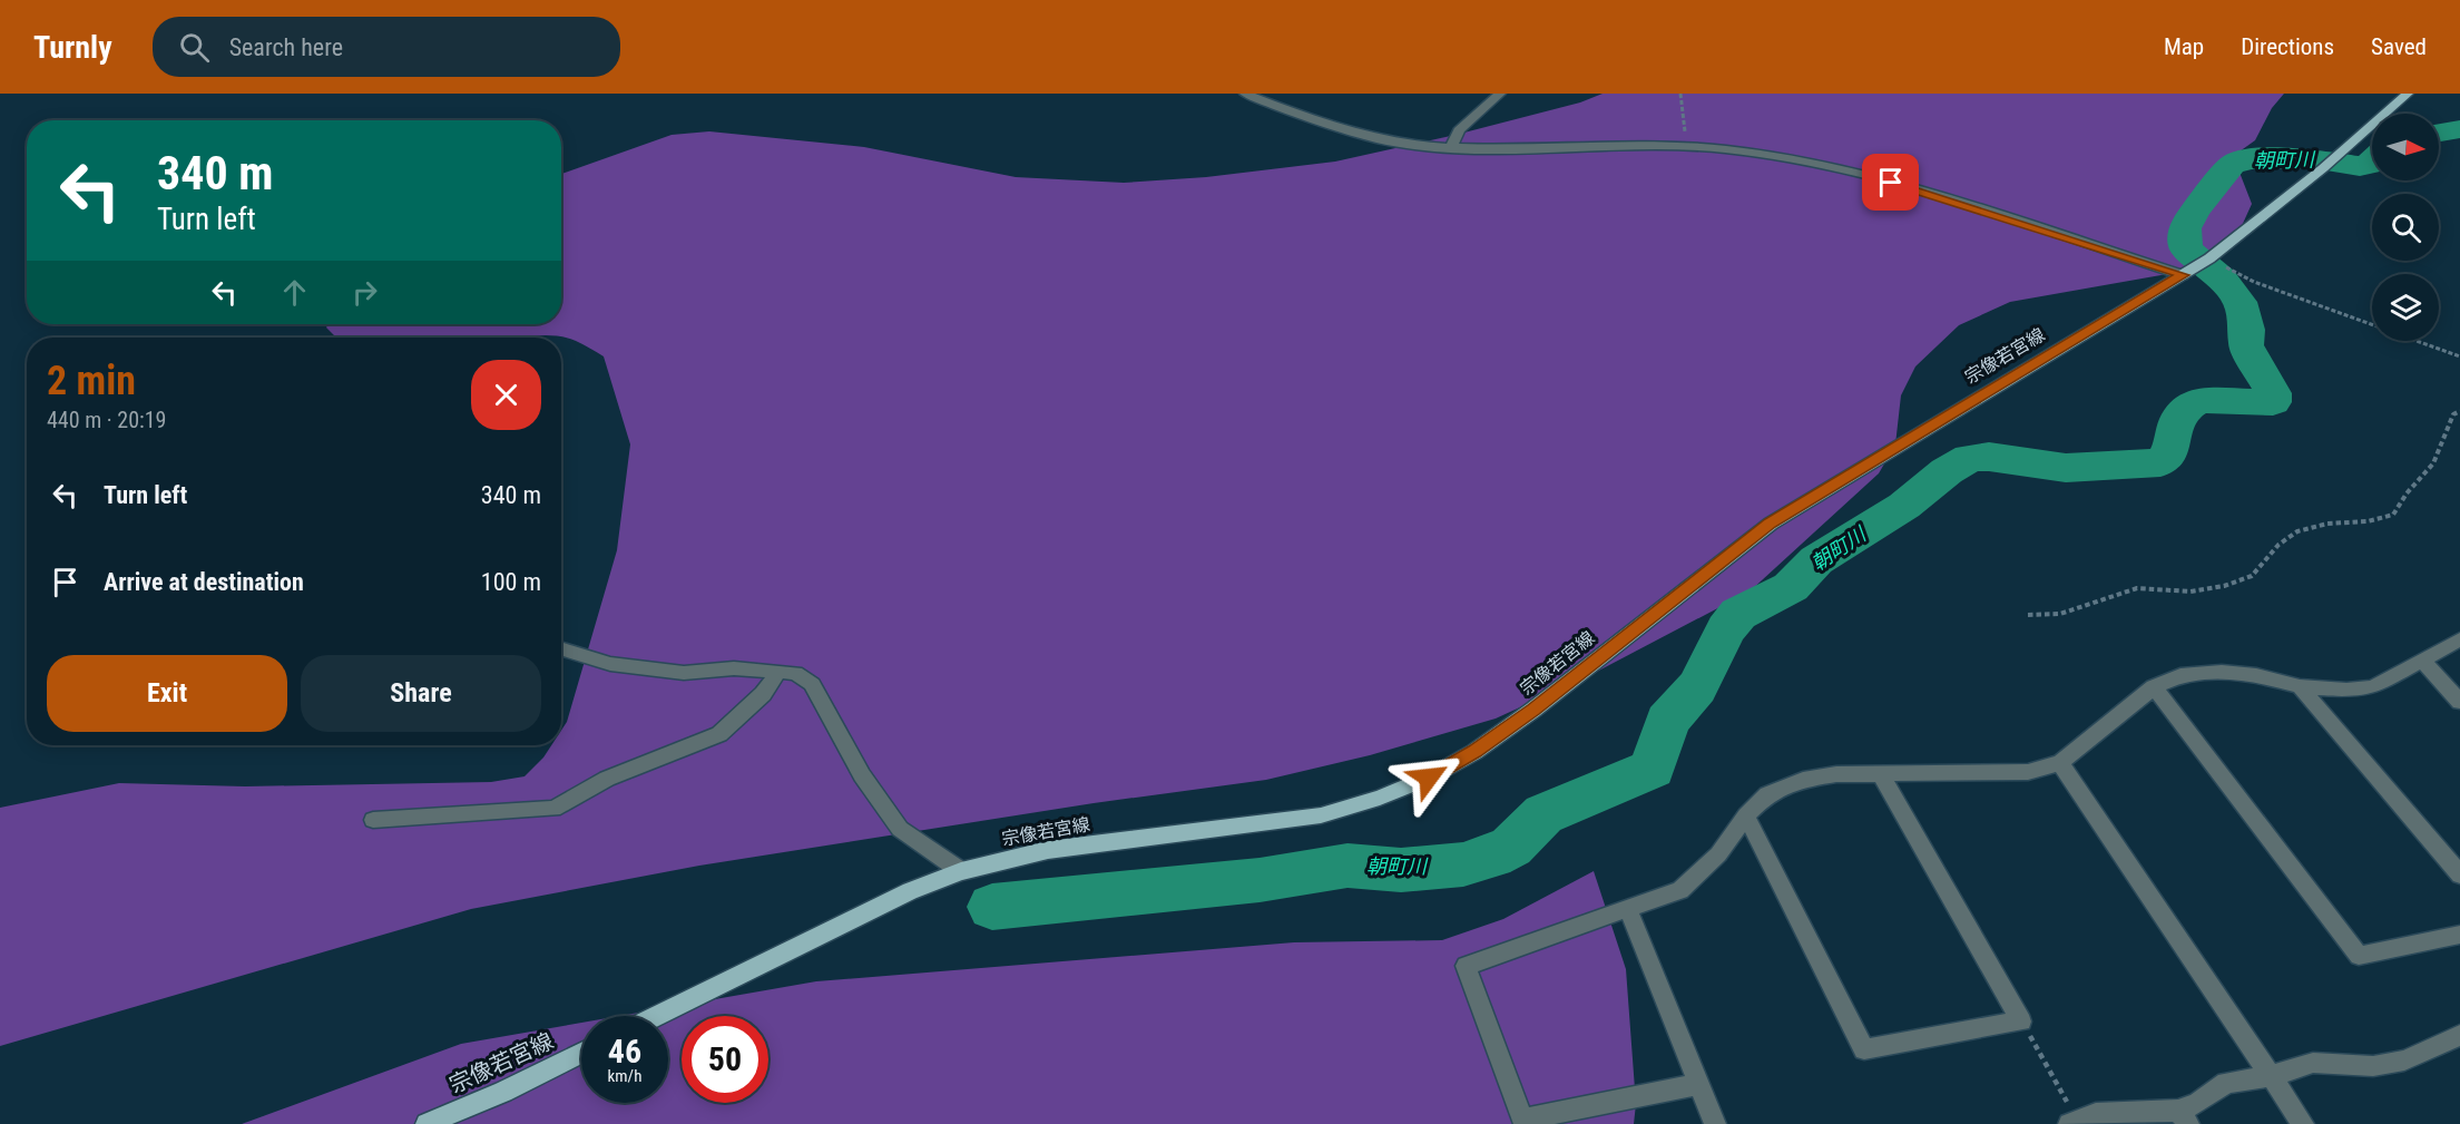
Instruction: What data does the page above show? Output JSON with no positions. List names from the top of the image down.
{
  "streets": {
    "main road": ["宗像若宮線"]
  },
  "water": ["朝町川"],
  "north": "right",
  "page": {
    "header": "Turnly",
    "search": "Search here",
    "nav": ["Map", "Directions", "Saved"],
    "turn": ["340 m", "Turn left"],
    "heading": ["2 min", "440 m · 20:19"],
    "list": [
      {
        "name": "Turn left",
        "value": "340 m"
      },
      {
        "name": "Arrive at destination",
        "value": "100 m"
      }
    ],
    "buttons": ["Exit", "Share"],
    "speed": "46 km/h",
    "limit": "50"
  }
}
